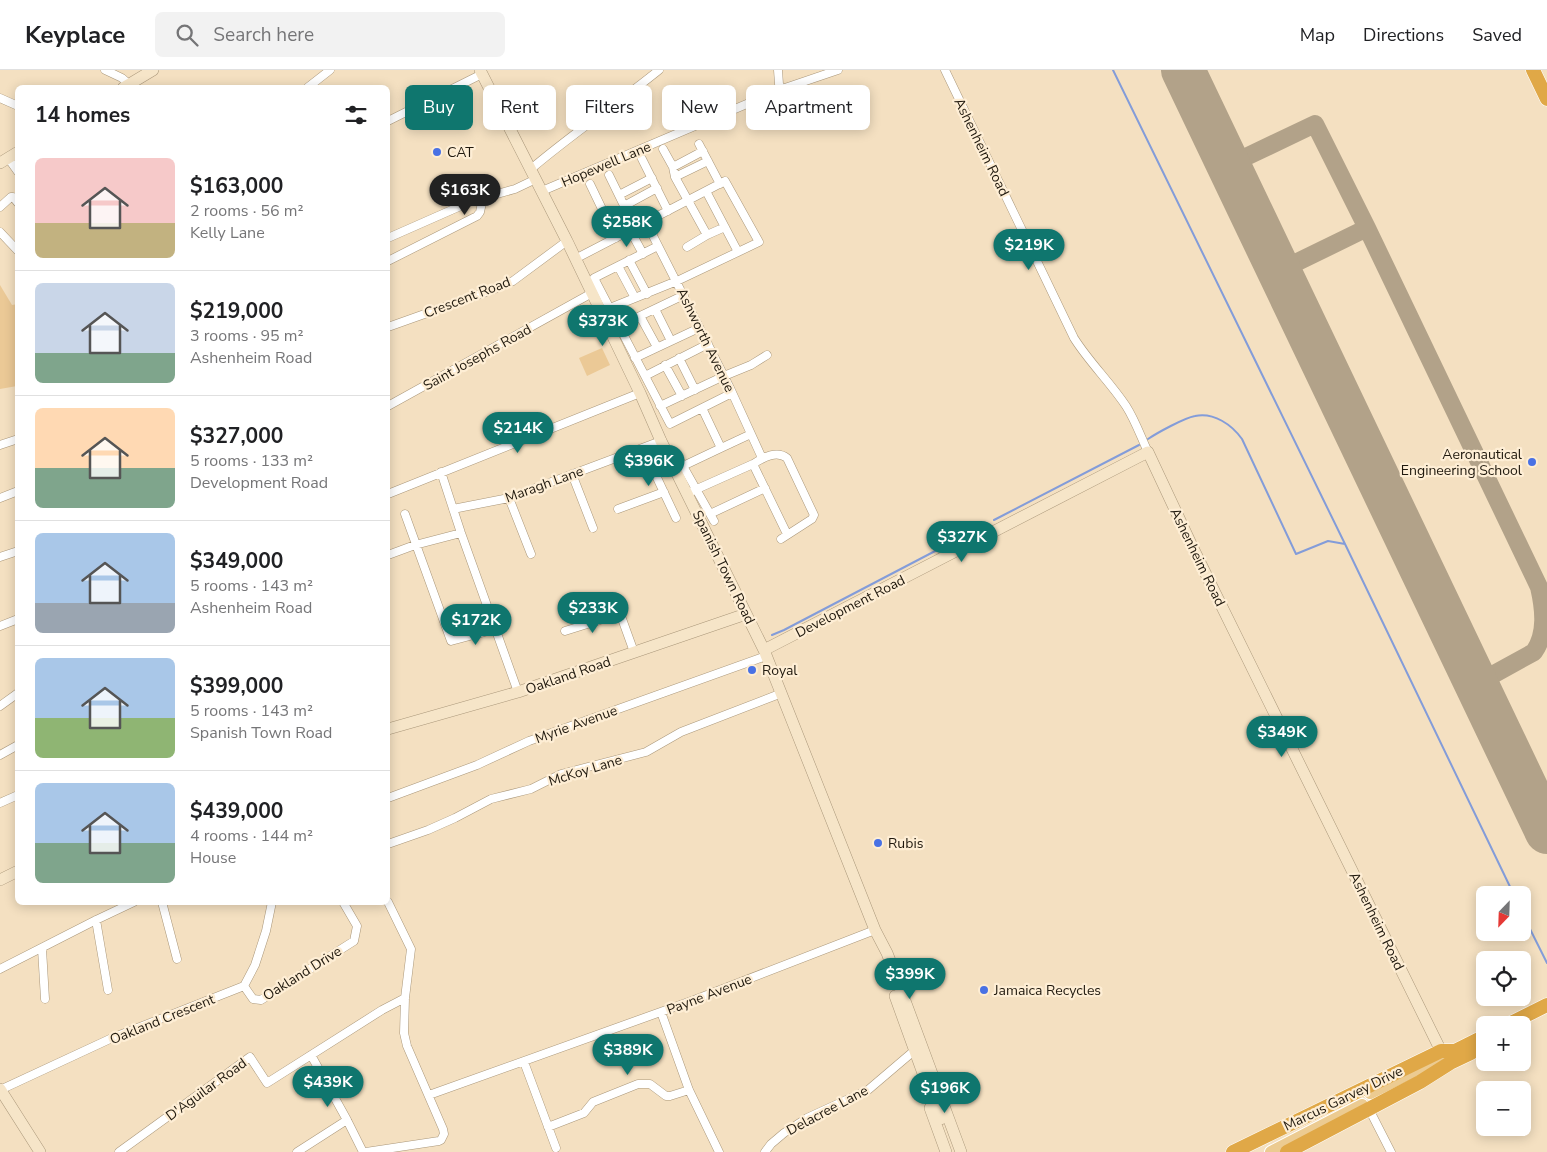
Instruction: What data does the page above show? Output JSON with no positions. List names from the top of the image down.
{
  "streets": {
    "highway": ["Marcus Garvey Drive"],
    "main road": [
      "Ashenheim Road",
      "Spanish Town Road",
      "Development Road",
      "Oakland Road"
    ],
    "street": [
      "Hopewell Lane",
      "Crescent Road",
      "Ashworth Avenue",
      "Saint Josephs Road",
      "Maragh Lane",
      "Myrie Avenue",
      "McKoy Lane",
      "Oakland Drive",
      "Payne Avenue",
      "Oakland Crescent",
      "D'Aguilar Road",
      "Delacree Lane"
    ]
  },
  "crossings": [
    ["Ashenheim Road", "Development Road"],
    ["Ashenheim Road", "Marcus Garvey Drive"],
    ["Hopewell Lane", "Spanish Town Road"],
    ["Crescent Road", "Spanish Town Road"],
    ["Saint Josephs Road", "Spanish Town Road"],
    ["Maragh Lane", "Spanish Town Road"],
    ["Spanish Town Road", "Development Road"],
    ["Spanish Town Road", "Oakland Road"],
    ["Spanish Town Road", "Myrie Avenue"],
    ["Spanish Town Road", "McKoy Lane"],
    ["Spanish Town Road", "Payne Avenue"],
    ["Spanish Town Road", "Delacree Lane"],
    ["Development Road", "Myrie Avenue"],
    ["Oakland Drive", "Oakland Crescent"]
  ],
  "places": [
    "CAT",
    "Aeronautical Engineering School",
    "Royal",
    "Rubis",
    "Jamaica Recycles"
  ],
  "north": "bottom left",
  "page": {
    "header": "Keyplace",
    "search": "Search here",
    "nav": ["Map", "Directions", "Saved"],
    "chip": [
      "Buy",
      "Rent",
      "Filters",
      "New",
      "Apartment"
    ],
    "heading": "14 homes",
    "list": [
      {
        "name": "$163,000",
        "note": "2 rooms · 56 m² · Kelly Lane"
      },
      {
        "name": "$219,000",
        "note": "3 rooms · 95 m² · Ashenheim Road"
      },
      {
        "name": "$327,000",
        "note": "5 rooms · 133 m² · Development Road"
      },
      {
        "name": "$349,000",
        "note": "5 rooms · 143 m² · Ashenheim Road"
      },
      {
        "name": "$399,000",
        "note": "5 rooms · 143 m² · Spanish Town Road"
      },
      {
        "name": "$439,000",
        "note": "4 rooms · 144 m² · House"
      }
    ],
    "price": [
      "$163K",
      "$258K",
      "$219K",
      "$373K",
      "$214K",
      "$396K",
      "$327K",
      "$233K",
      "$172K",
      "$349K",
      "$399K",
      "$389K",
      "$439K",
      "$196K"
    ],
    "map_buttons": ["+", "−"]
  }
}
